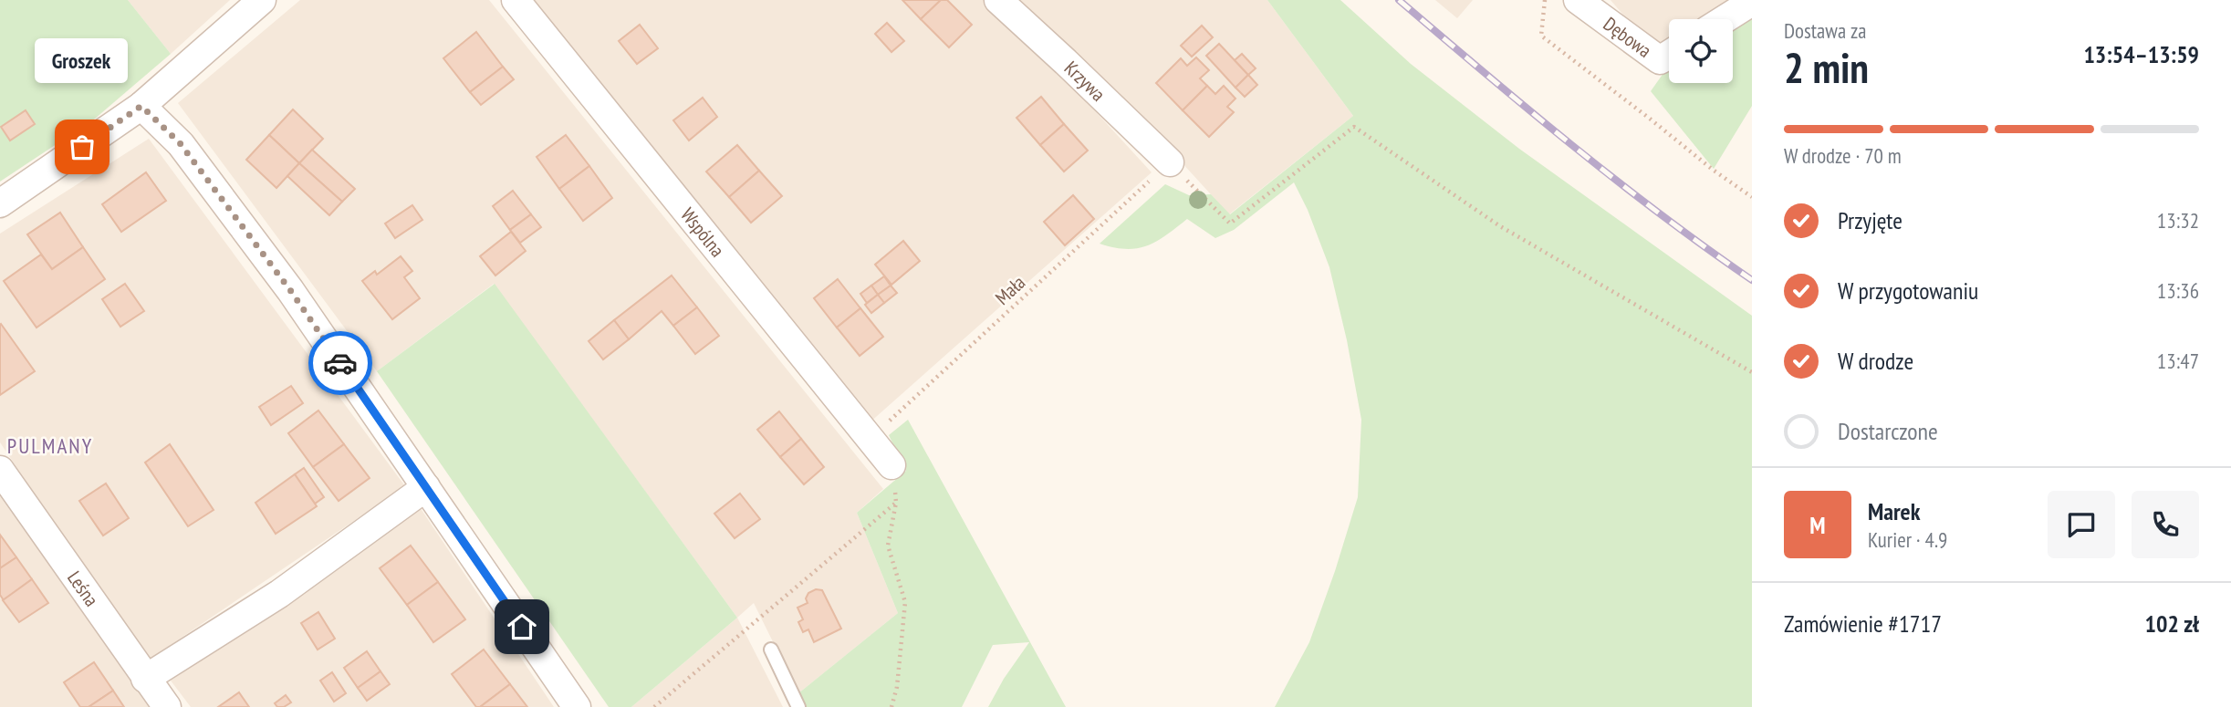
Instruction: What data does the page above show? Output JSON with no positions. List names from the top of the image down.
{
  "streets": {
    "street": [
      "Dębowa",
      "Krzywa",
      "Wspólna",
      "Leśna"
    ],
    "path": ["Mała"]
  },
  "crossings": [
    ["Krzywa", "Mała"],
    ["Wspólna", "Mała"]
  ],
  "districts": ["PULMANY"],
  "places": ["Groszek"],
  "page": {
    "heading": ["2 min", "Dostawa za", "13:54–13:59"],
    "panel": [
      "Marek",
      "Kurier · 4.9",
      "Zamówienie #1717",
      "102 zł"
    ],
    "bubble": "Groszek",
    "bar": "W drodze · 70 m",
    "list": [
      ["Przyjęte", "13:32"],
      ["W przygotowaniu", "13:36"],
      ["W drodze", "13:47"],
      "Dostarczone"
    ],
    "round": "M"
  }
}
